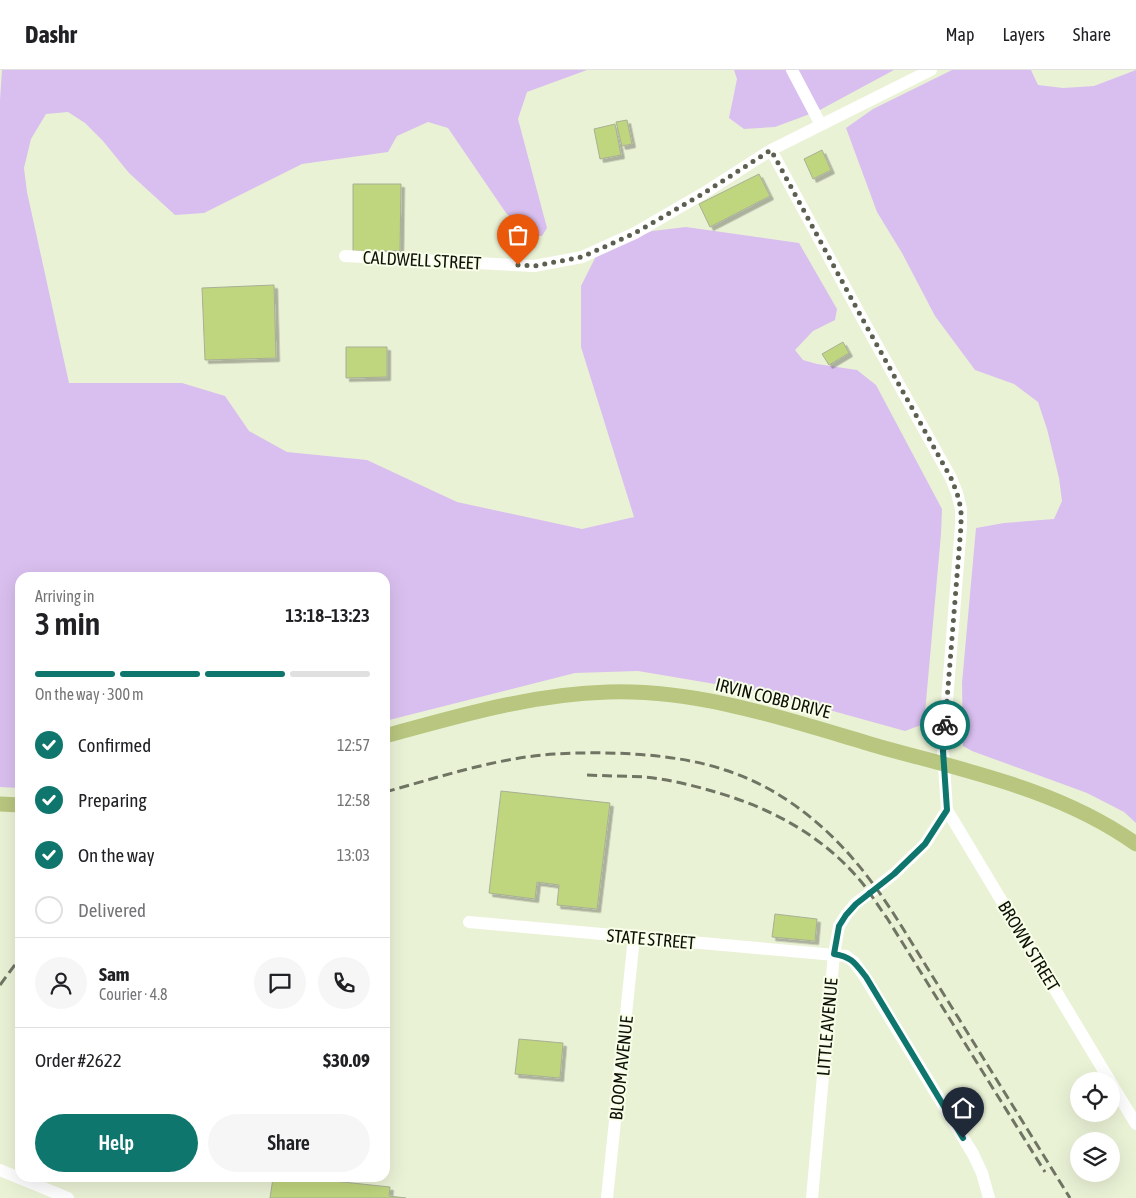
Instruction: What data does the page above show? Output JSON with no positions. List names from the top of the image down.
{
  "streets": {
    "main road": ["IRVIN COBB DRIVE"],
    "street": [
      "CALDWELL STREET",
      "STATE STREET",
      "BROWN STREET",
      "LITTLE AVENUE",
      "BLOOM AVENUE"
    ]
  },
  "crossings": [
    ["STATE STREET", "LITTLE AVENUE"],
    ["STATE STREET", "BLOOM AVENUE"],
    ["BROWN STREET", "LITTLE AVENUE"]
  ],
  "page": {
    "header": "Dashr",
    "nav": ["Map", "Layers", "Share"],
    "heading": ["3 min", "Arriving in", "13:18–13:23"],
    "panel": [
      "Sam",
      "Courier · 4.8",
      "Order #2622",
      "$30.09"
    ],
    "bar": "On the way · 300 m",
    "list": [
      ["Confirmed", "12:57"],
      ["Preparing", "12:58"],
      ["On the way", "13:03"],
      "Delivered"
    ],
    "buttons": ["Help", "Share"]
  }
}
